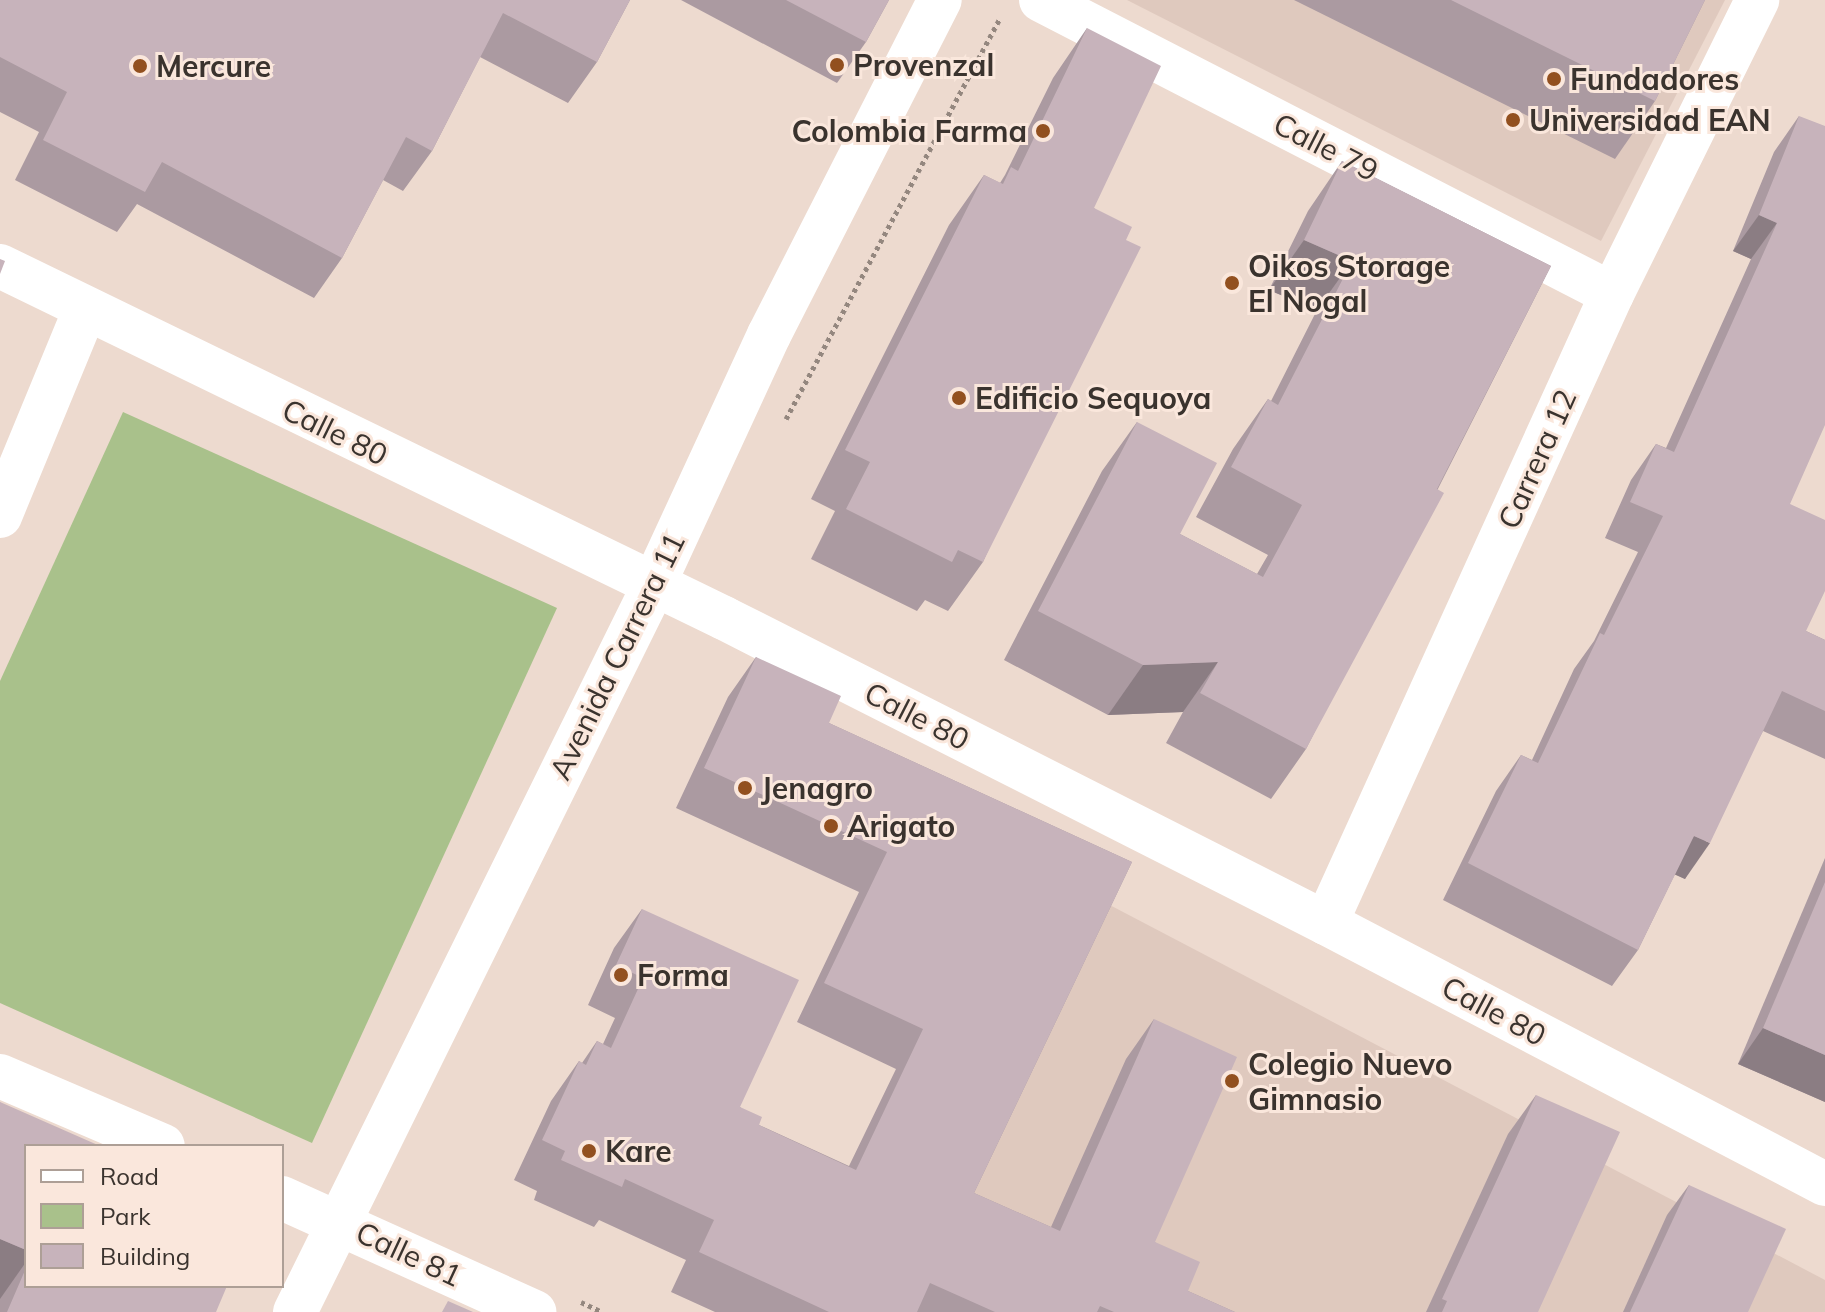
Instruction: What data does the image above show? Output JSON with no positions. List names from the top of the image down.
{
  "streets": {
    "street": [
      "Calle 79",
      "Calle 80",
      "Carrera 12",
      "Avenida Carrera 11",
      "Calle 81"
    ]
  },
  "crossings": [
    ["Calle 79", "Carrera 12"],
    ["Calle 80", "Carrera 12"],
    ["Calle 80", "Avenida Carrera 11"],
    ["Avenida Carrera 11", "Calle 81"]
  ],
  "places": [
    "Provenzal",
    "Mercure",
    "Fundadores",
    "Universidad EAN",
    "Colombia Farma",
    "Oikos Storage El Nogal",
    "Edificio Sequoya",
    "Jenagro",
    "Arigato",
    "Forma",
    "Colegio Nuevo Gimnasio",
    "Kare"
  ],
  "legend": ["Road", "Park", "Building"]
}
